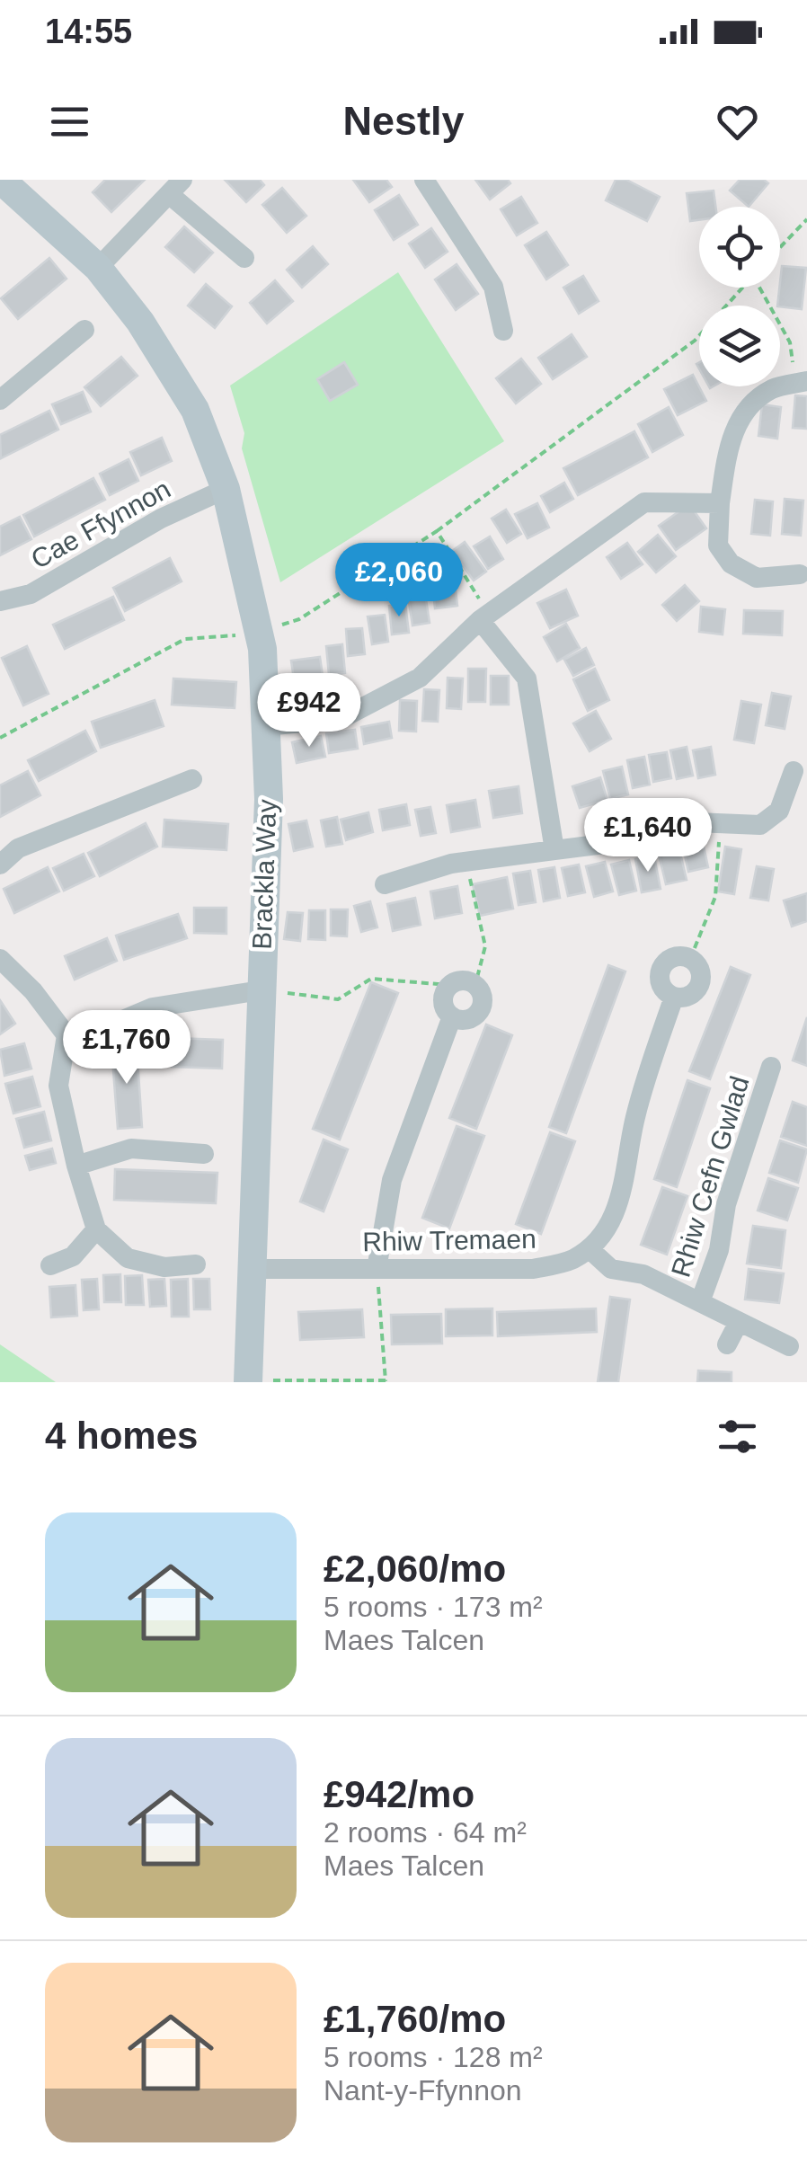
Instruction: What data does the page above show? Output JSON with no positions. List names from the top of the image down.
{
  "streets": {
    "street": [
      "Cae Ffynnon",
      "Brackla Way",
      "Rhiw Cefn Gwlad",
      "Rhiw Tremaen"
    ]
  },
  "crossings": [
    ["Cae Ffynnon", "Brackla Way"],
    ["Brackla Way", "Rhiw Tremaen"]
  ],
  "page": {
    "status": "14:55",
    "header": "Nestly",
    "price": [
      "£2,060",
      "£942",
      "£1,640",
      "£1,760"
    ],
    "heading": "4 homes",
    "list": [
      {
        "name": "£2,060/mo",
        "note": "5 rooms · 173 m² · Maes Talcen"
      },
      {
        "name": "£942/mo",
        "note": "2 rooms · 64 m² · Maes Talcen"
      },
      {
        "name": "£1,760/mo",
        "note": "5 rooms · 128 m² · Nant-y-Ffynnon"
      }
    ]
  }
}
